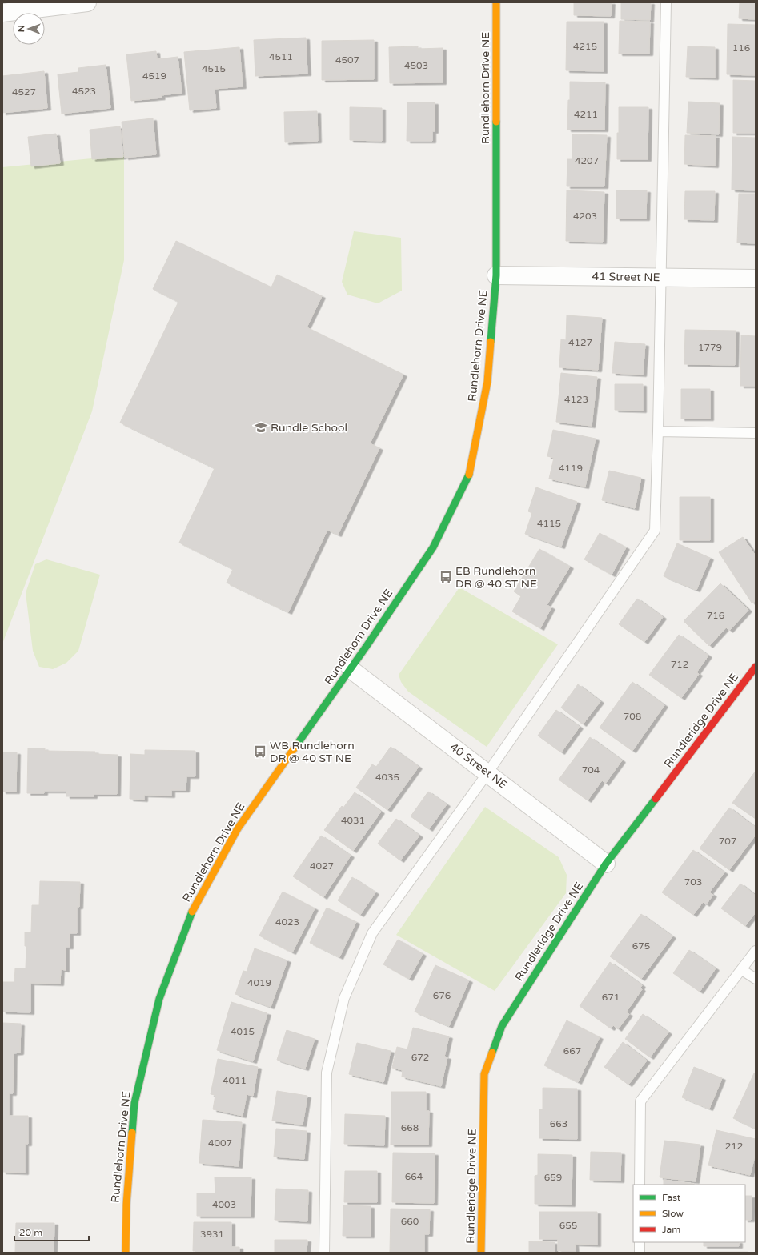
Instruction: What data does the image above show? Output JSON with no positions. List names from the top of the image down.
{
  "streets": {
    "street": [
      "Rundlehorn Drive NE",
      "41 Street NE",
      "Rundleridge Drive NE",
      "40 Street NE"
    ]
  },
  "crossings": [
    ["Rundlehorn Drive NE", "41 Street NE"],
    ["Rundlehorn Drive NE", "40 Street NE"],
    ["Rundleridge Drive NE", "40 Street NE"]
  ],
  "places": {
    "school or university": ["Rundle School"],
    "bus stop": ["EB Rundlehorn DR @ 40 ST NE", "WB Rundlehorn DR @ 40 ST NE"]
  },
  "house_numbers": [
    "4215",
    "116",
    "4511",
    "4507",
    "4503",
    "4515",
    "4519",
    "4523",
    "4527",
    "4211",
    "4207",
    "4203",
    "4127",
    "1779",
    "4123",
    "4119",
    "4115",
    "716",
    "712",
    "708",
    "704",
    "4035",
    "4031",
    "707",
    "4027",
    "703",
    "4023",
    "675",
    "4019",
    "676",
    "671",
    "4015",
    "667",
    "672",
    "4011",
    "663",
    "668",
    "4007",
    "212",
    "664",
    "659",
    "4003",
    "660",
    "655",
    "3931"
  ],
  "legend": ["Fast", "Slow", "Jam"],
  "scale_bar": "20 m",
  "north": "left"
}
